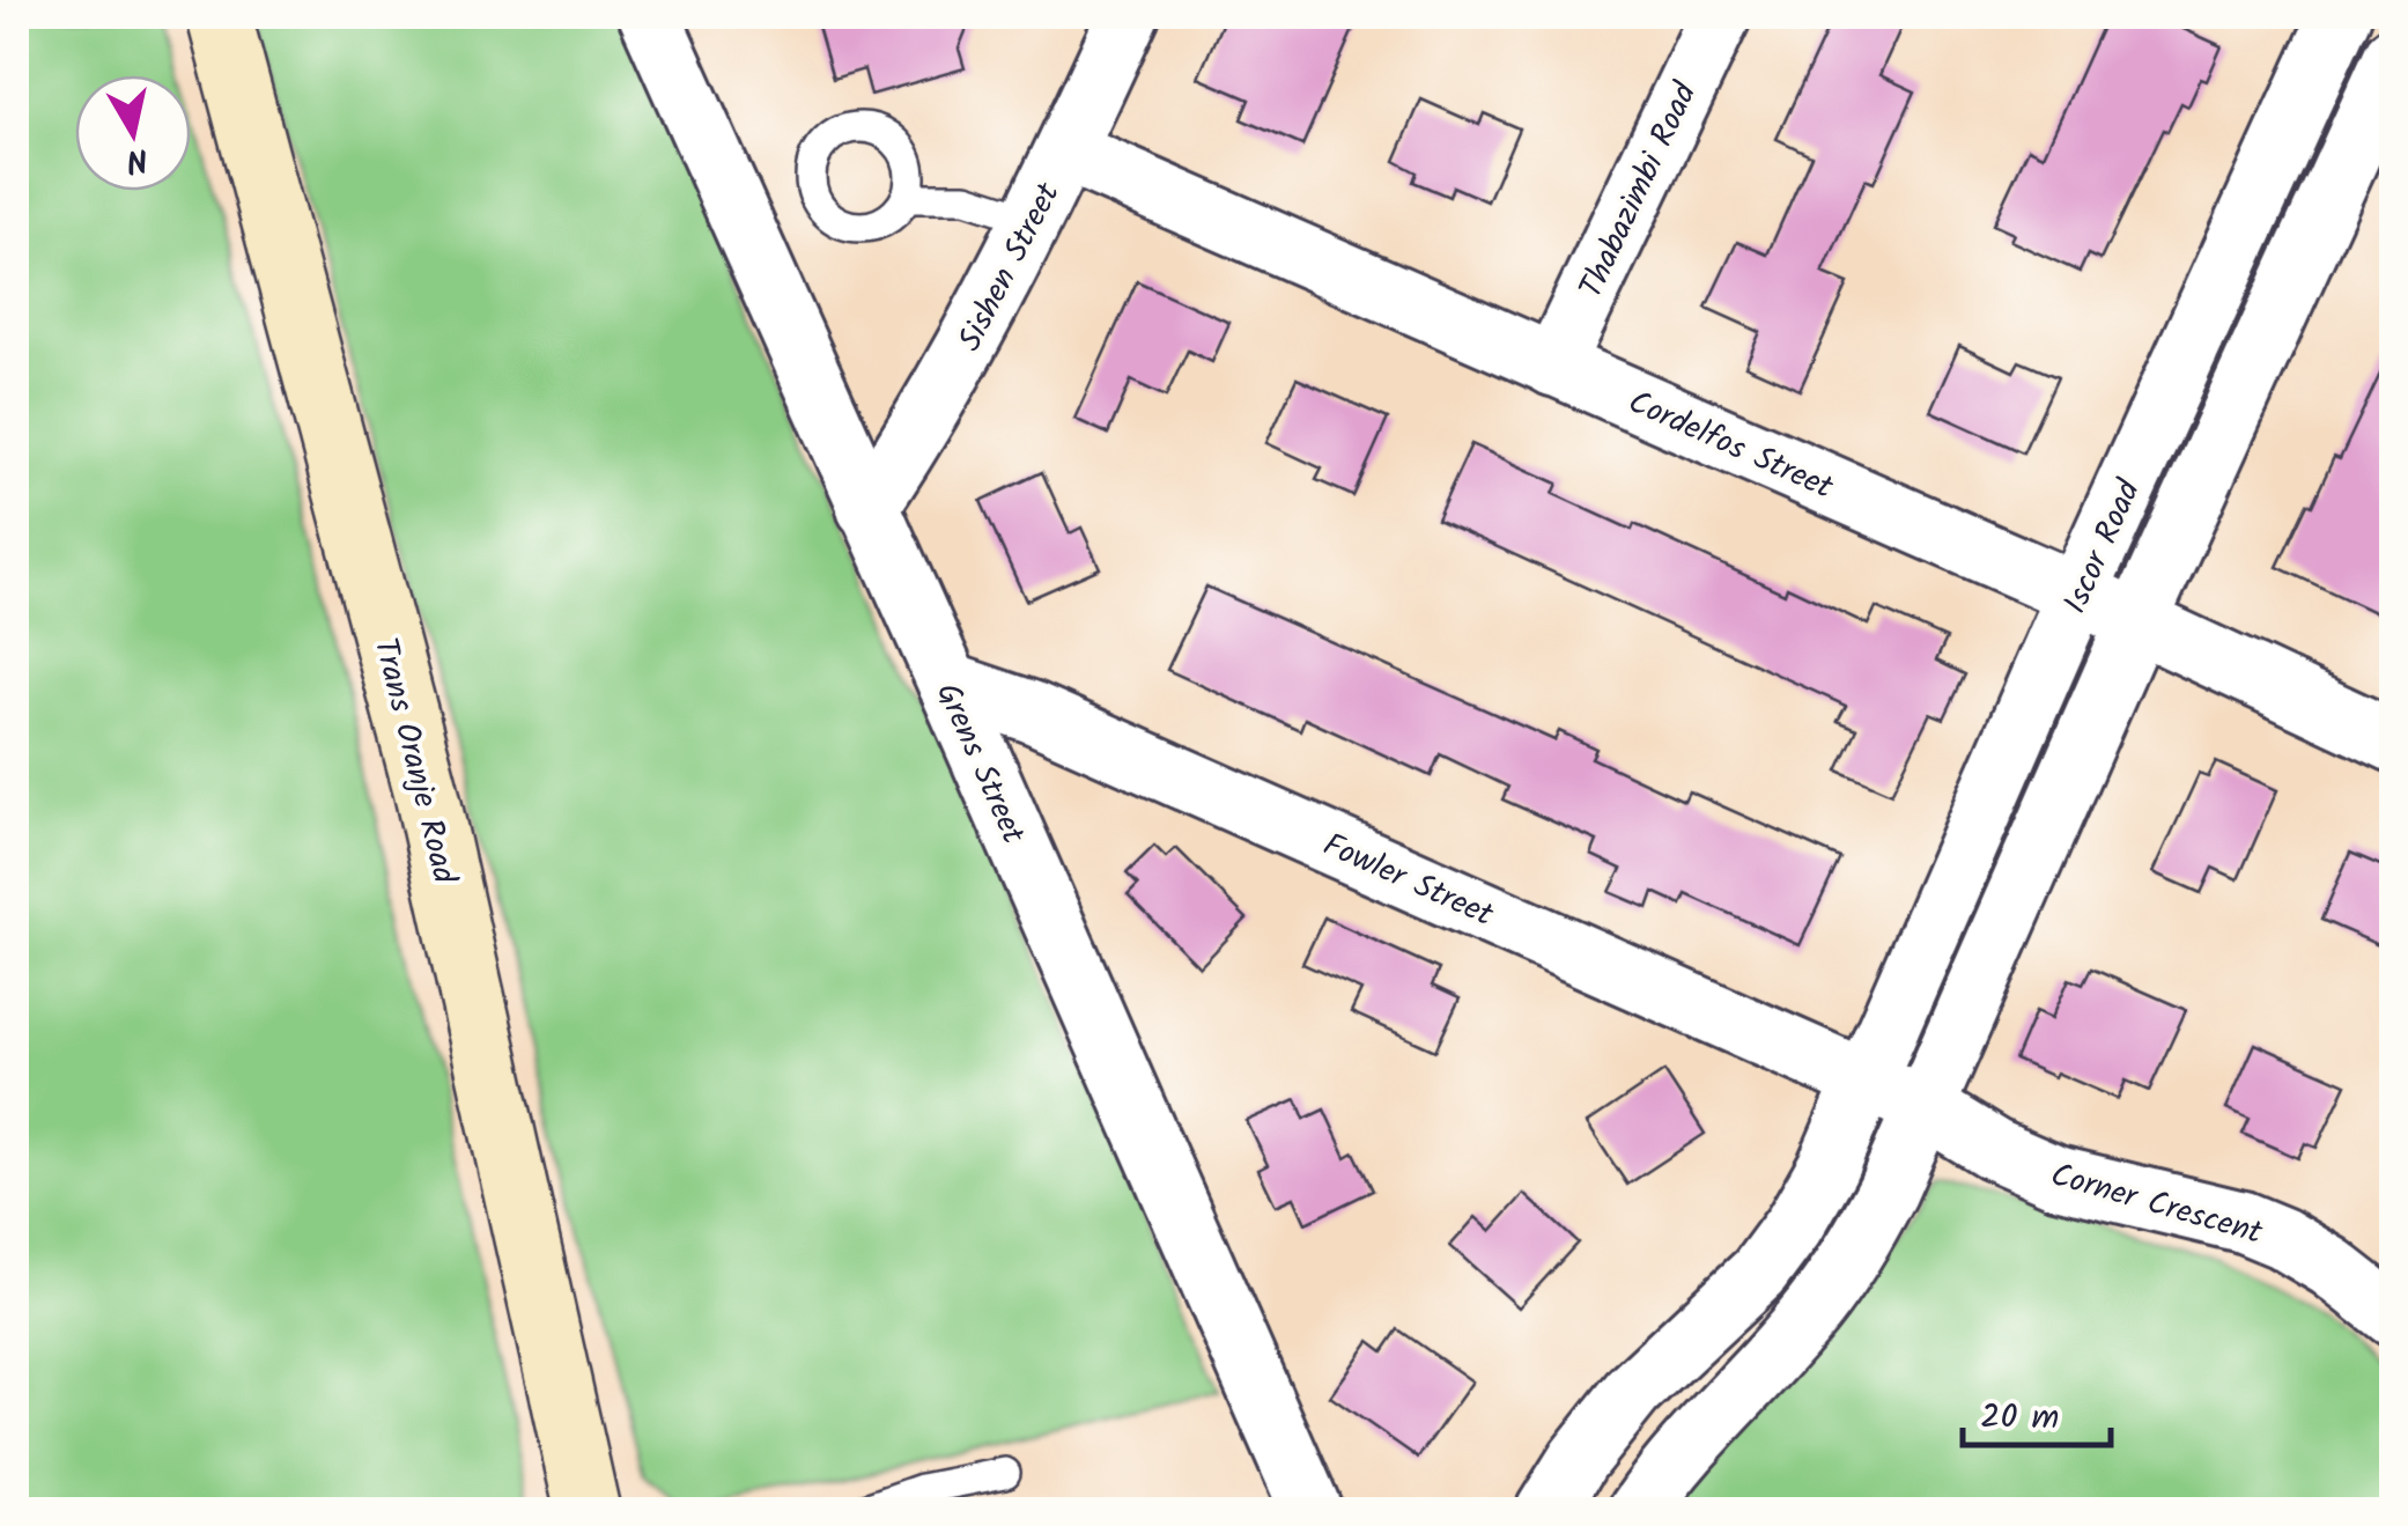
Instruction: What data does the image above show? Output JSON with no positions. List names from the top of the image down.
{
  "streets": {
    "main road": ["Trans Oranje Road"],
    "street": [
      "Thabazimbi Road",
      "Sishen Street",
      "Cordelfos Street",
      "Iscor Road",
      "Grens Street",
      "Fowler Street",
      "Corner Crescent"
    ]
  },
  "crossings": [
    ["Thabazimbi Road", "Cordelfos Street"],
    ["Sishen Street", "Cordelfos Street"],
    ["Sishen Street", "Grens Street"],
    ["Cordelfos Street", "Iscor Road"],
    ["Iscor Road", "Fowler Street"],
    ["Iscor Road", "Corner Crescent"],
    ["Grens Street", "Fowler Street"],
    ["Fowler Street", "Corner Crescent"]
  ],
  "scale_bar": "20 m",
  "north": "bottom"
}
